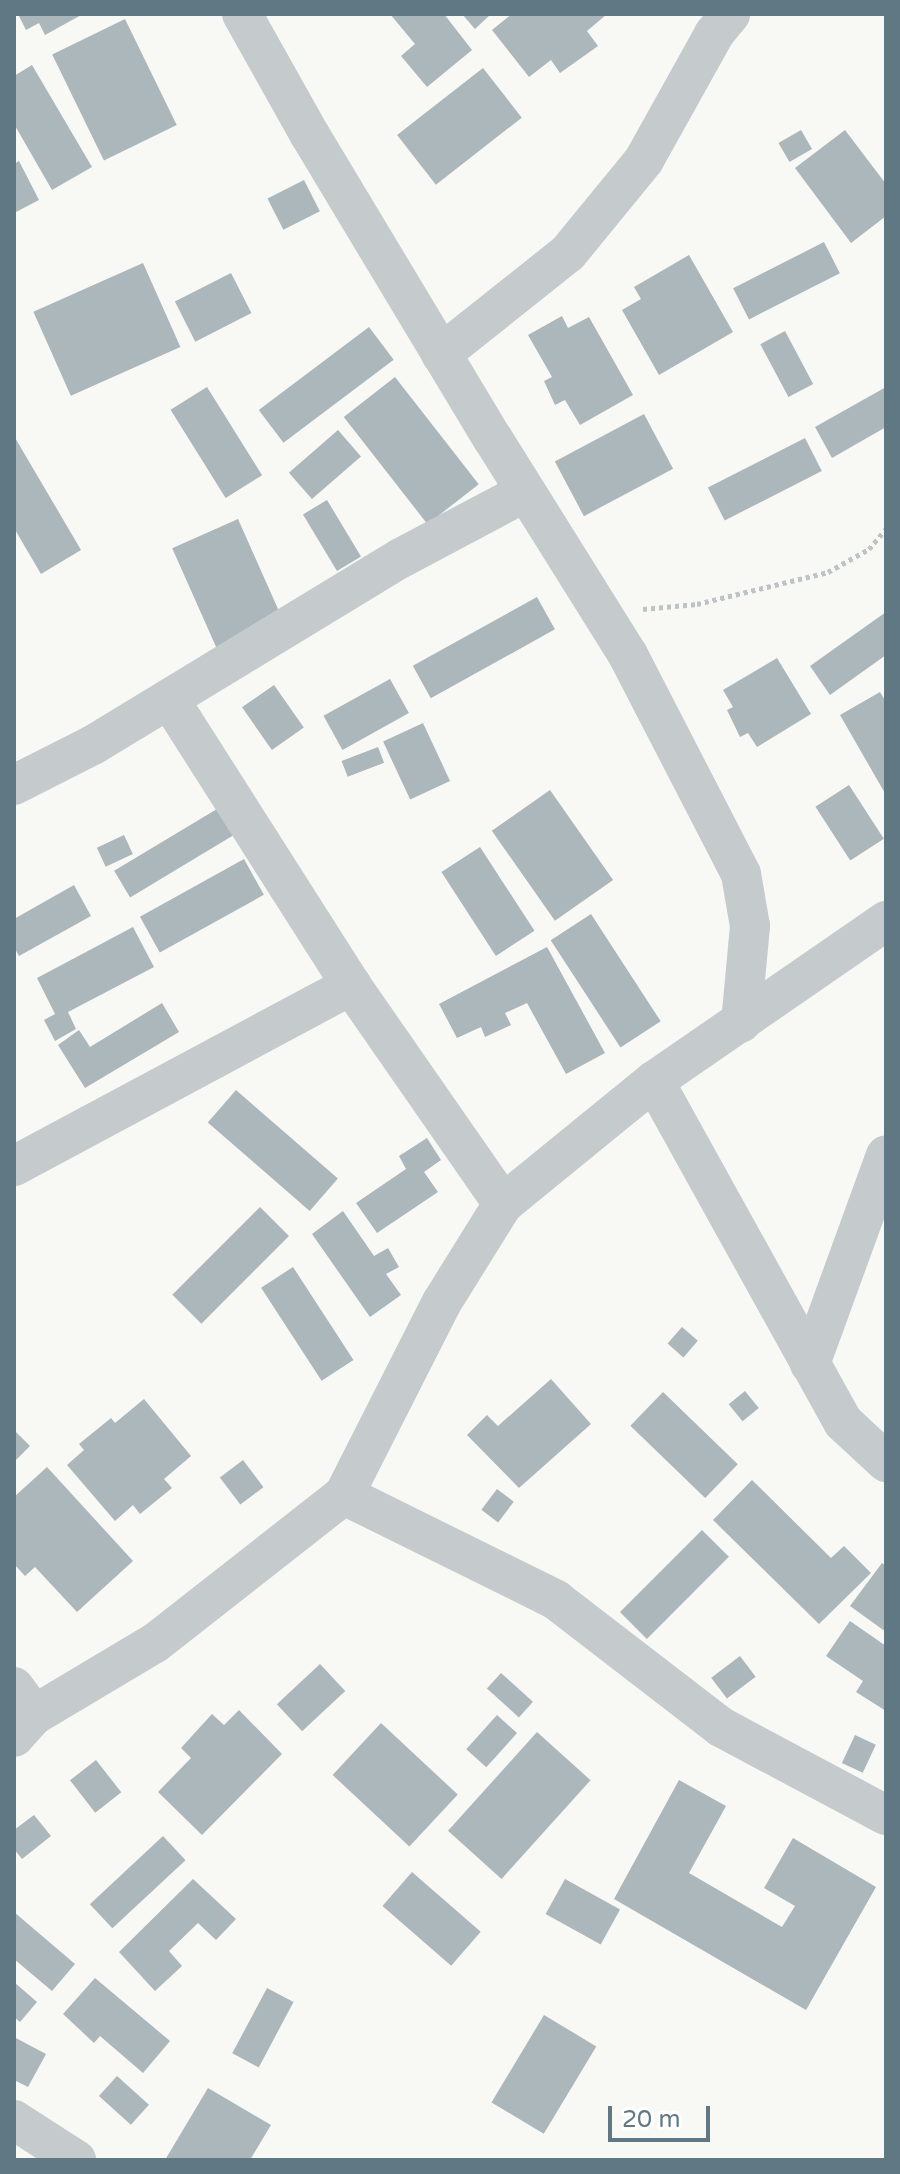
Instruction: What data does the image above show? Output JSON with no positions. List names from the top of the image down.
{
  "scale_bar": "20 m"
}
